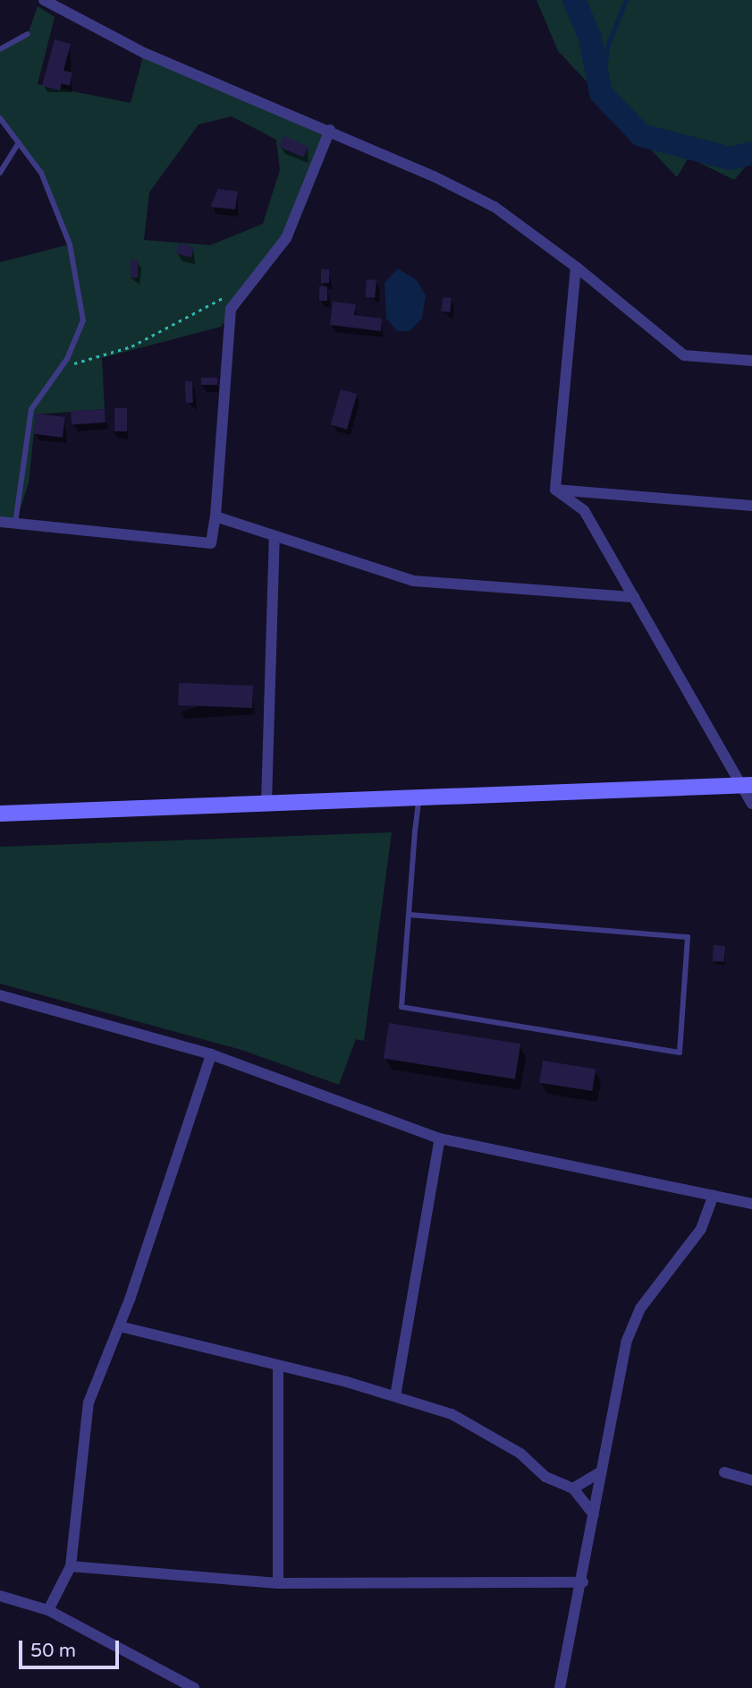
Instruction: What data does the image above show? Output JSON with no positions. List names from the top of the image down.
{
  "scale_bar": "50 m"
}
